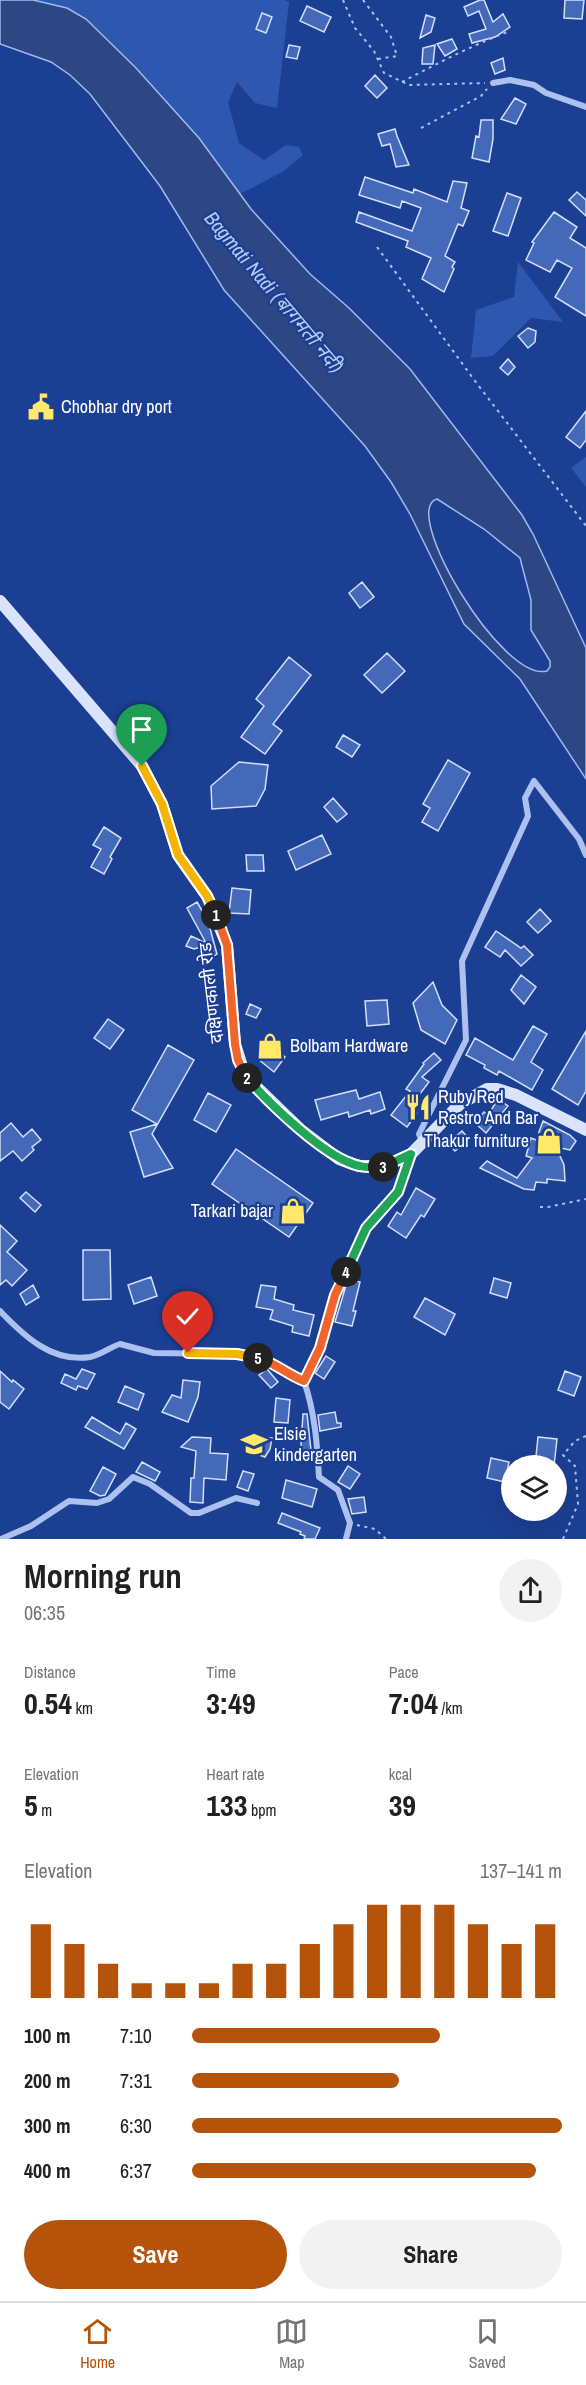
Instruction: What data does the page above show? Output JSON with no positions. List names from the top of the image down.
{
  "streets": {
    "main road": ["दक्षिणकाली रोड"]
  },
  "water": ["Bagmati Nadi (बागमती नदी)"],
  "places": {
    "public building": ["Chobhar dry port"],
    "shop": ["Bolbam Hardware", "Thakur furniture", "Tarkari bajar"],
    "restaurant": ["Ruby Red Restro And Bar"],
    "school or university": ["Elsie kindergarten"]
  },
  "page": {
    "pins": [
      "1",
      "2",
      "3",
      "4",
      "5"
    ],
    "heading": ["Morning run", "06:35"],
    "stats": [
      ["Distance", "0.54 km"],
      ["Time", "3:49"],
      ["Pace", "7:04 /km"],
      ["Elevation", "5 m"],
      ["Heart rate", "133 bpm"],
      ["kcal", "39"]
    ],
    "chart": ["Elevation", "137–141 m"],
    "list": [
      {
        "name": "100 m",
        "note": "7:10"
      },
      {
        "name": "200 m",
        "note": "7:31"
      },
      {
        "name": "300 m",
        "note": "6:30"
      },
      {
        "name": "400 m",
        "note": "6:37"
      }
    ],
    "buttons": ["Save", "Share"],
    "tabs": ["Home", "Map", "Saved"]
  }
}
